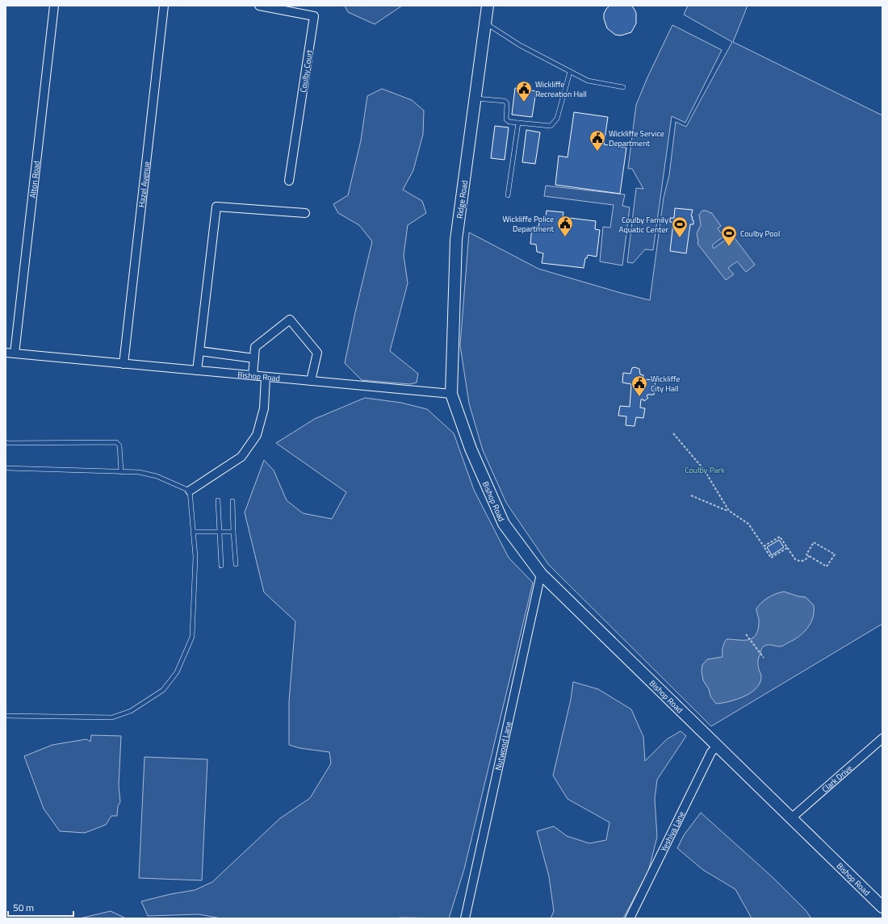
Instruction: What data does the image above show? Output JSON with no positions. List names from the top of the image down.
{
  "streets": {
    "main road": ["Ridge Road", "Bishop Road"],
    "street": [
      "Coulby Court",
      "Alton Road",
      "Hazel Avenue",
      "Nutwood Lane",
      "Clark Drive",
      "Yeshiva Lane"
    ]
  },
  "crossings": [
    ["Alton Road", "Bishop Road"],
    ["Hazel Avenue", "Bishop Road"],
    ["Ridge Road", "Bishop Road"],
    ["Bishop Road", "Nutwood Lane"],
    ["Bishop Road", "Clark Drive"],
    ["Bishop Road", "Yeshiva Lane"]
  ],
  "parks": ["Coulby Park"],
  "places": {
    "public building": [
      "Wickliffe Recreation Hall",
      "Wickliffe Service Department",
      "Wickliffe Police Department",
      "Wickliffe City Hall"
    ],
    "sports": ["Coulby Family Aquatic Center", "Coulby Pool"]
  },
  "scale_bar": "50 m"
}
